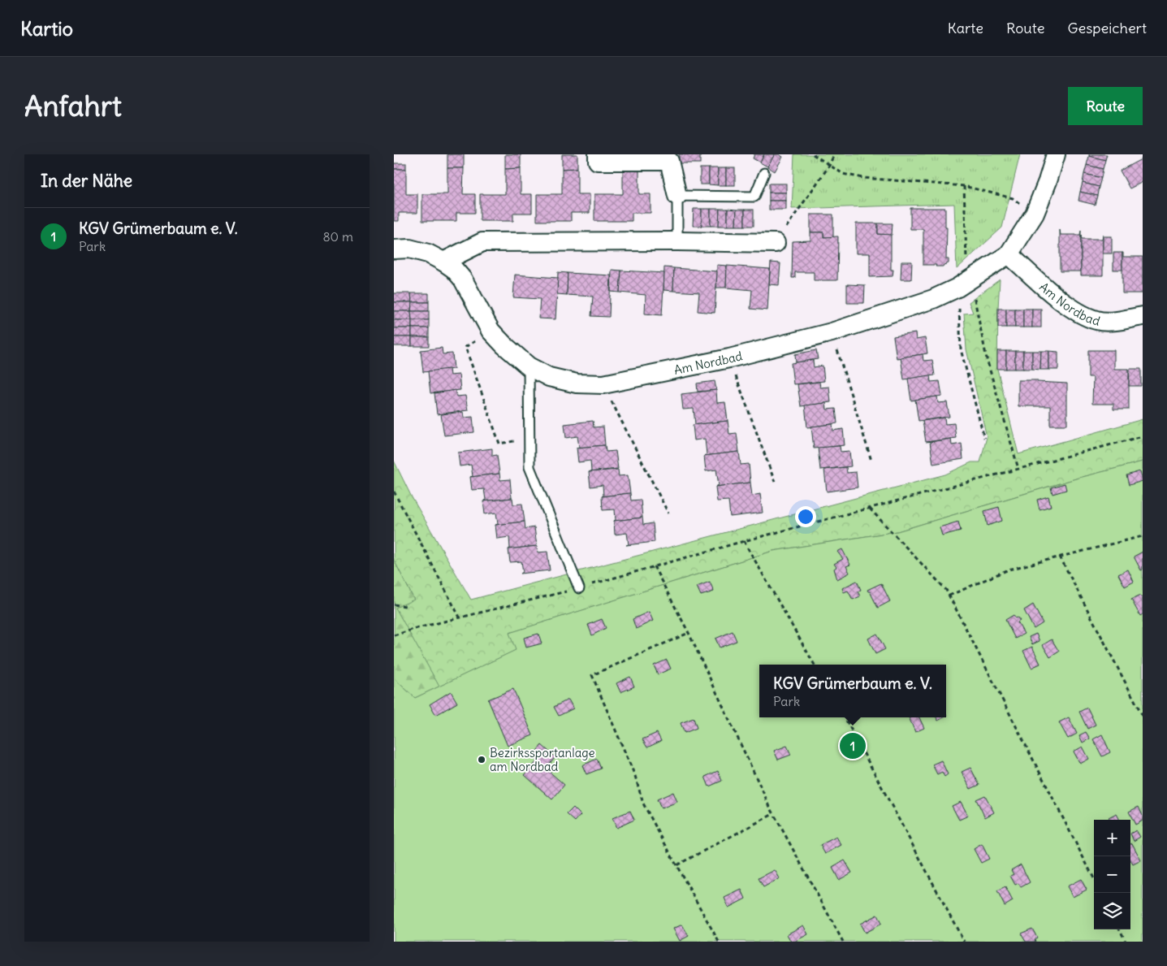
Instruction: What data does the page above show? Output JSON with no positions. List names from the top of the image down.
{
  "streets": {
    "street": ["Am Nordbad"]
  },
  "places": ["Bezirkssportanlage am Nordbad"],
  "page": {
    "header": "Kartio",
    "nav": ["Karte", "Route", "Gespeichert"],
    "buttons": "Route",
    "title": "Anfahrt",
    "heading": "In der Nähe",
    "list": [
      {
        "mark": "1",
        "name": "KGV Grümerbaum e. V.",
        "note": "Park",
        "value": "80 m"
      }
    ],
    "popup": ["KGV Grümerbaum e. V.", "Park"],
    "pins": "1",
    "map_buttons": ["+", "−"]
  }
}
